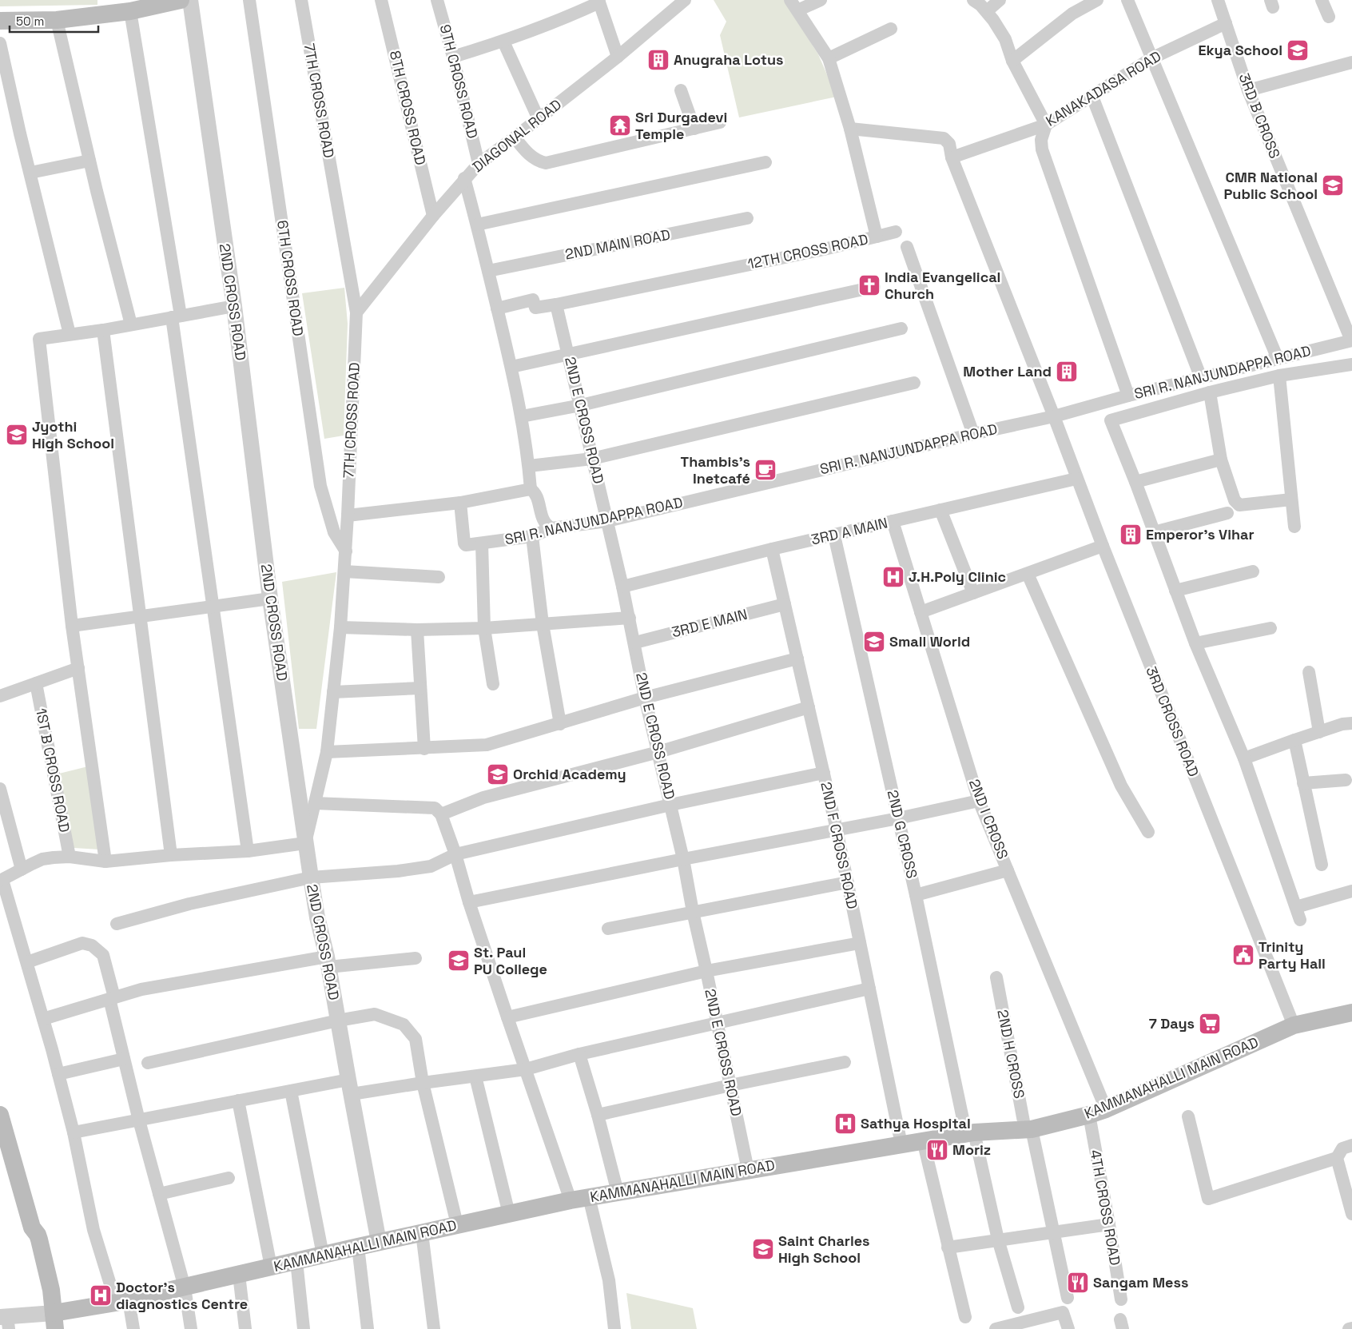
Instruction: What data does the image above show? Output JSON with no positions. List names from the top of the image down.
{
  "streets": {
    "main road": ["KAMMANAHALLI MAIN ROAD"],
    "street": [
      "9TH CROSS ROAD",
      "KANAKADASA ROAD",
      "7TH CROSS ROAD",
      "8TH CROSS ROAD",
      "3RD B CROSS",
      "DIAGONAL ROAD",
      "2ND MAIN ROAD",
      "12TH CROSS ROAD",
      "6TH CROSS ROAD",
      "2ND CROSS ROAD",
      "SRI R. NANJUNDAPPA ROAD",
      "2ND E CROSS ROAD",
      "3RD A MAIN",
      "3RD E MAIN",
      "3RD CROSS ROAD",
      "1ST B CROSS ROAD",
      "2ND I CROSS",
      "2ND G CROSS",
      "2ND F CROSS ROAD",
      "2ND H CROSS",
      "4TH CROSS ROAD"
    ]
  },
  "crossings": [
    ["9TH CROSS ROAD", "DIAGONAL ROAD"],
    ["KANAKADASA ROAD", "3RD B CROSS"],
    ["KANAKADASA ROAD", "3RD CROSS ROAD"],
    ["7TH CROSS ROAD", "DIAGONAL ROAD"],
    ["7TH CROSS ROAD", "6TH CROSS ROAD"],
    ["7TH CROSS ROAD", "2ND CROSS ROAD"],
    ["8TH CROSS ROAD", "DIAGONAL ROAD"],
    ["3RD B CROSS", "SRI R. NANJUNDAPPA ROAD"],
    ["12TH CROSS ROAD", "2ND E CROSS ROAD"],
    ["2ND CROSS ROAD", "KAMMANAHALLI MAIN ROAD"],
    ["SRI R. NANJUNDAPPA ROAD", "2ND E CROSS ROAD"],
    ["SRI R. NANJUNDAPPA ROAD", "3RD CROSS ROAD"],
    ["2ND E CROSS ROAD", "3RD A MAIN"],
    ["2ND E CROSS ROAD", "3RD E MAIN"],
    ["2ND E CROSS ROAD", "KAMMANAHALLI MAIN ROAD"],
    ["3RD A MAIN", "3RD CROSS ROAD"],
    ["3RD A MAIN", "2ND I CROSS"],
    ["3RD A MAIN", "2ND G CROSS"],
    ["3RD A MAIN", "2ND F CROSS ROAD"],
    ["3RD E MAIN", "2ND F CROSS ROAD"],
    ["3RD CROSS ROAD", "KAMMANAHALLI MAIN ROAD"],
    ["2ND I CROSS", "KAMMANAHALLI MAIN ROAD"],
    ["2ND G CROSS", "KAMMANAHALLI MAIN ROAD"],
    ["2ND F CROSS ROAD", "KAMMANAHALLI MAIN ROAD"],
    ["2ND H CROSS", "KAMMANAHALLI MAIN ROAD"],
    ["KAMMANAHALLI MAIN ROAD", "4TH CROSS ROAD"]
  ],
  "places": {
    "school or university": [
      "Ekya School",
      "CMR National Public School",
      "Jyothi High School",
      "Small World",
      "Orchid Academy",
      "St. Paul PU College",
      "Saint Charles High School"
    ],
    "building": ["Anugraha Lotus", "Mother Land", "Emperor's Vihar"],
    "temple": ["Sri Durgadevi Temple"],
    "church": ["India Evangelical Church"],
    "cafe": ["Thambis's Inetcafé"],
    "hospital": ["J.H.Poly Clinic", "Sathya Hospital", "Doctor's diagnostics Centre"],
    "public building": ["Trinity Party Hall"],
    "supermarket": ["7 Days"],
    "restaurant": ["Moriz", "Sangam Mess"]
  },
  "scale_bar": "50 m"
}
